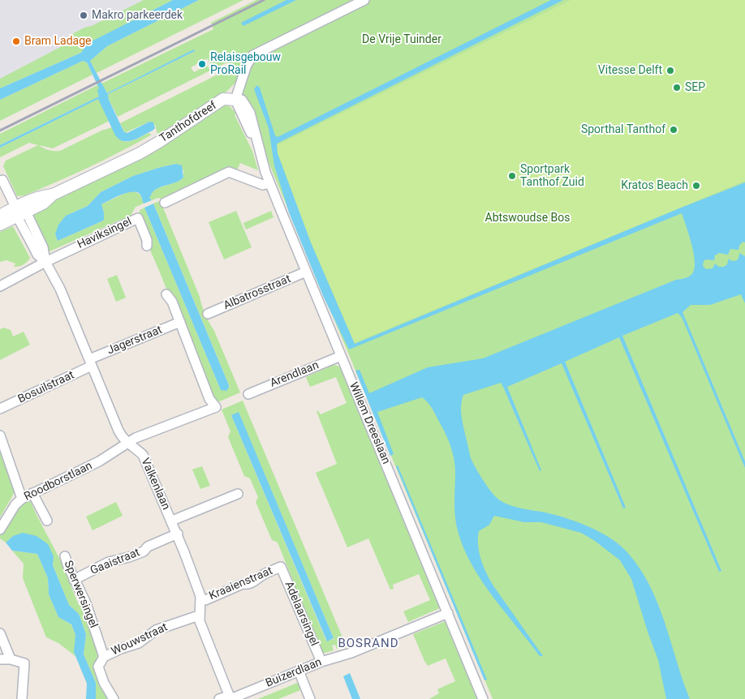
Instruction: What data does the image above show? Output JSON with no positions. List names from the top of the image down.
{
  "streets": {
    "street": [
      "Tanthofdreef",
      "Haviksingel",
      "Albatrosstraat",
      "Jagerstraat",
      "Arendlaan",
      "Bosuilstraat",
      "Willem Dreeslaan",
      "Roodborstlaan",
      "Valkenlaan",
      "Gaaistraat",
      "Kraaienstraat",
      "Sperwersingel",
      "Adelaarsingel",
      "Wouwstraat",
      "Buizerdlaan"
    ]
  },
  "crossings": [
    ["Tanthofdreef", "Willem Dreeslaan"],
    ["Tanthofdreef", "Valkenlaan"],
    ["Haviksingel", "Valkenlaan"],
    ["Albatrosstraat", "Willem Dreeslaan"],
    ["Jagerstraat", "Bosuilstraat"],
    ["Jagerstraat", "Valkenlaan"],
    ["Arendlaan", "Willem Dreeslaan"],
    ["Bosuilstraat", "Valkenlaan"],
    ["Willem Dreeslaan", "Buizerdlaan"],
    ["Roodborstlaan", "Valkenlaan"],
    ["Valkenlaan", "Gaaistraat"],
    ["Valkenlaan", "Kraaienstraat"],
    ["Valkenlaan", "Wouwstraat"],
    ["Valkenlaan", "Buizerdlaan"],
    ["Gaaistraat", "Sperwersingel"],
    ["Kraaienstraat", "Adelaarsingel"],
    ["Sperwersingel", "Wouwstraat"],
    ["Adelaarsingel", "Buizerdlaan"]
  ],
  "districts": ["BOSRAND"],
  "parks": ["De Vrije Tuinder", "Abtswoudse Bos"],
  "places": [
    "Makro parkeerdek",
    "Bram Ladage",
    "Relaisgebouw ProRail",
    "Vitesse Delft",
    "SEP",
    "Sporthal Tanthof",
    "Sportpark Tanthof Zuid",
    "Kratos Beach"
  ]
}
